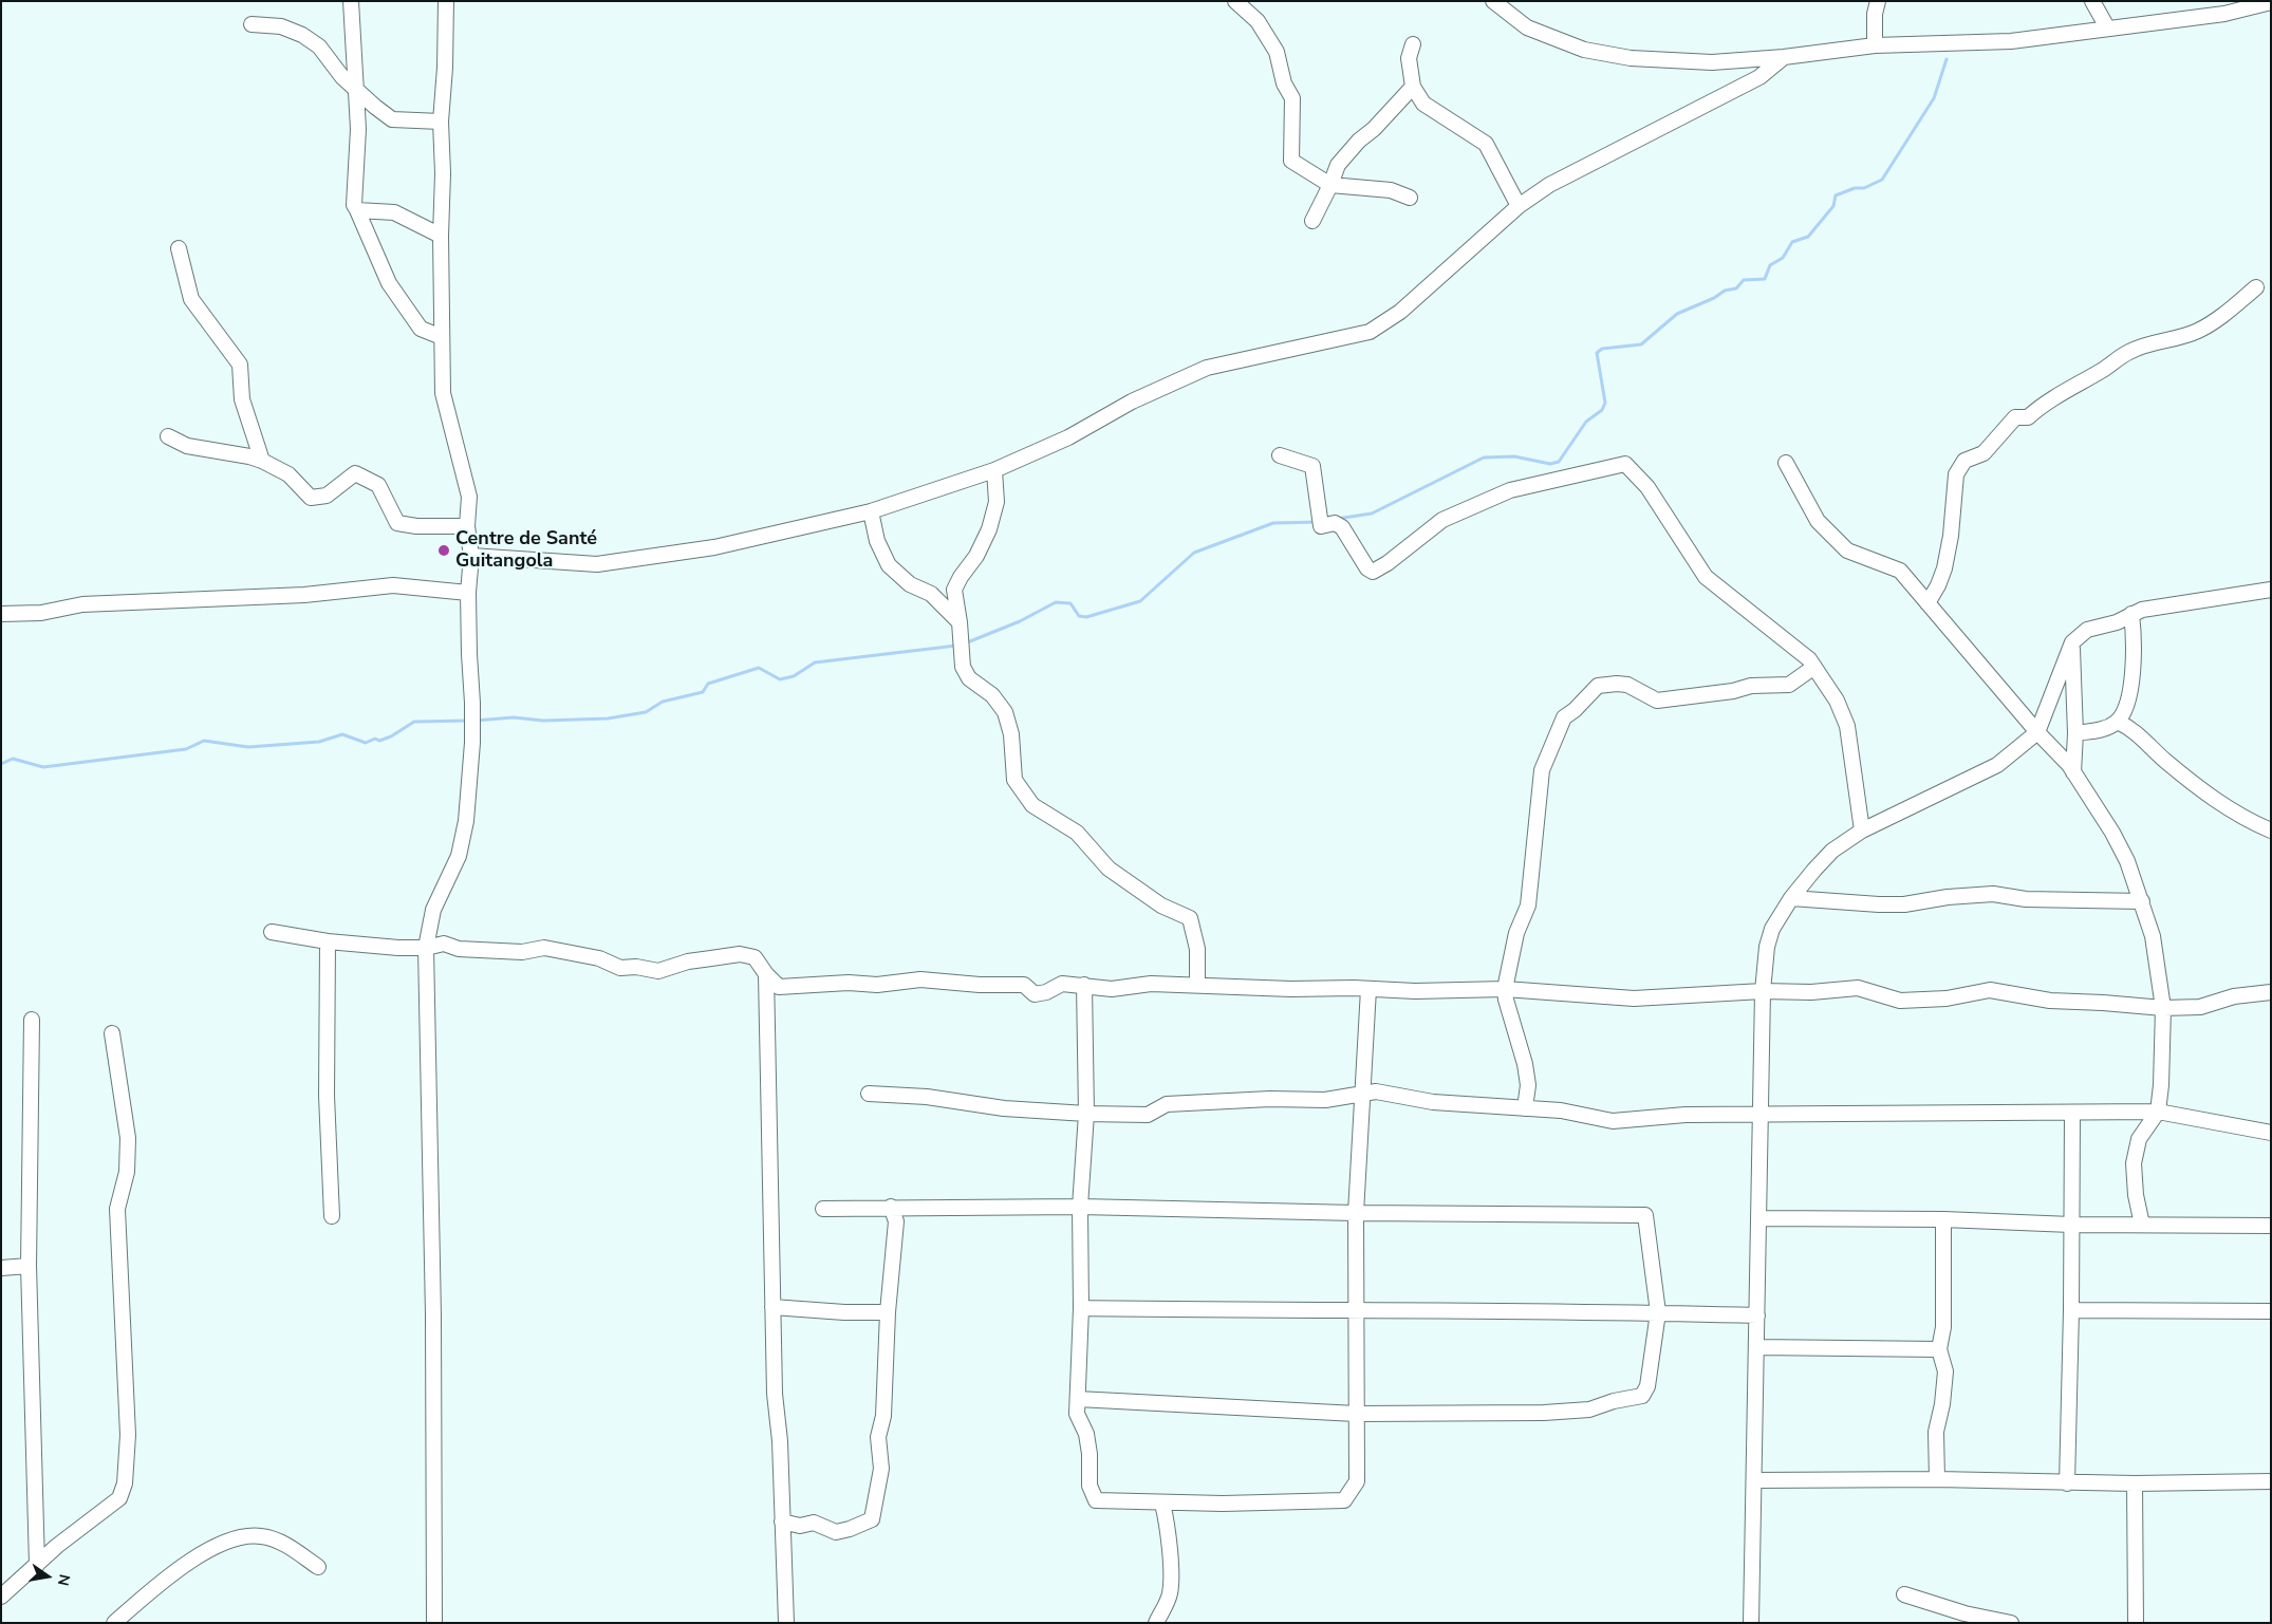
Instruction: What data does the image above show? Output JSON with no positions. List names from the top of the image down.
{
  "places": ["Centre de Santé Guitangola"],
  "north": "right"
}
